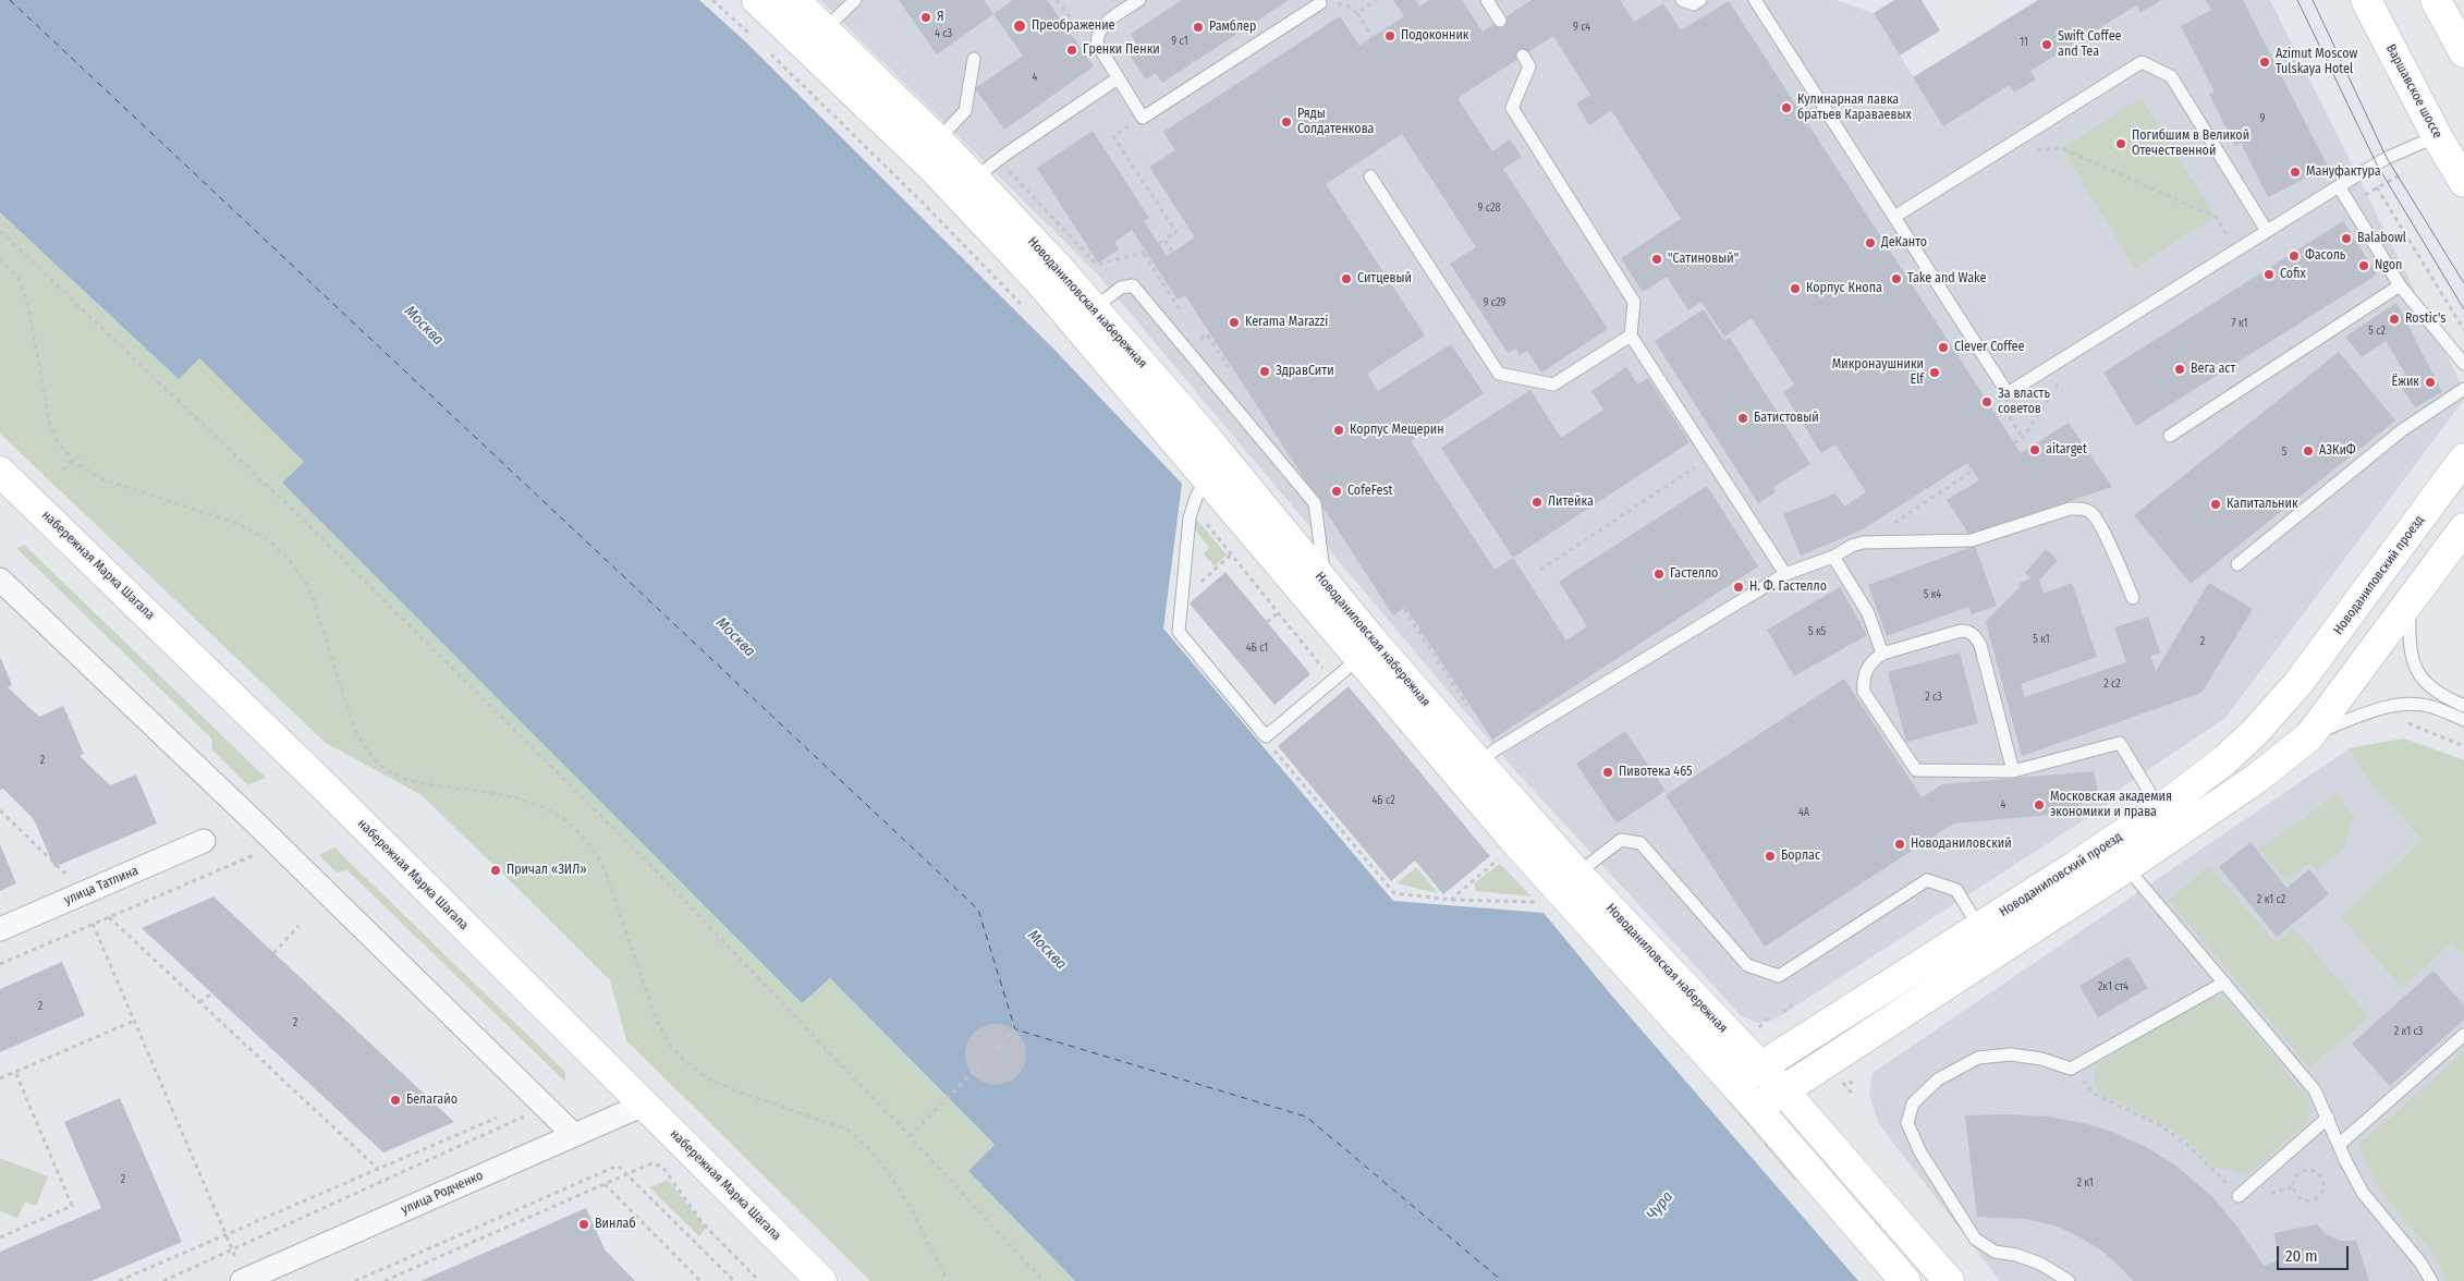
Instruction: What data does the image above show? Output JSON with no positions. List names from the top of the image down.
{
  "streets": {
    "main road": [
      "Варшавское шоссе",
      "Новоданиловская набережная",
      "набережная Марка Шагала",
      "Новоданиловский проезд"
    ],
    "street": ["улица Татлина", "улица Родченко"]
  },
  "crossings": [
    ["Новоданиловская набережная", "Новоданиловский проезд"],
    ["набережная Марка Шагала", "улица Родченко"]
  ],
  "water": ["Москва", "Чура"],
  "places": [
    "Я",
    "Преображение",
    "Рамблер",
    "Подоконник",
    "Swift Coffee and Tea",
    "Гренки Пенки",
    "Azimut Moscow Tulskaya Hotel",
    "Кулинарная лавка братьев Караваевых",
    "Ряды Солдатенкова",
    "Погибшим в Великой Отечественной",
    "Мануфактура",
    "Balabowl",
    "ДеКанто",
    "Фасоль",
    "\"Сатиновый\"",
    "Ngon",
    "Cofix",
    "Ситцевый",
    "Take and Wake",
    "Корпус Кнопа",
    "Rostic's",
    "Kerama Marazzi",
    "Clever Coffee",
    "Вега аст",
    "ЗдравСити",
    "Микронаушники Elf",
    "Ёжик",
    "За власть советов",
    "Батистовый",
    "Корпус Мещерин",
    "aitarget",
    "АЗКиФ",
    "CofeFest",
    "Литейка",
    "Капитальник",
    "Гастелло",
    "Н. Ф. Гастелло",
    "Пивотека 465",
    "Московская академия экономики и права",
    "Новоданиловский",
    "Борлас",
    "Причал «ЗИЛ»",
    "Белагайо",
    "Винлаб"
  ],
  "house_numbers": [
    "9 с4",
    "4 с3",
    "9 с1",
    "11",
    "4",
    "9",
    "9 с28",
    "9 с29",
    "7 к1",
    "5 с2",
    "5",
    "5 к4",
    "5 к5",
    "5 к1",
    "2",
    "4Б с1",
    "2 с2",
    "2 с3",
    "2",
    "4Б с2",
    "4",
    "4А",
    "2 к1 с2",
    "2к1 ст4",
    "2",
    "2",
    "2 к1 с3",
    "2",
    "2 к1"
  ],
  "scale_bar": "20 m"
}
